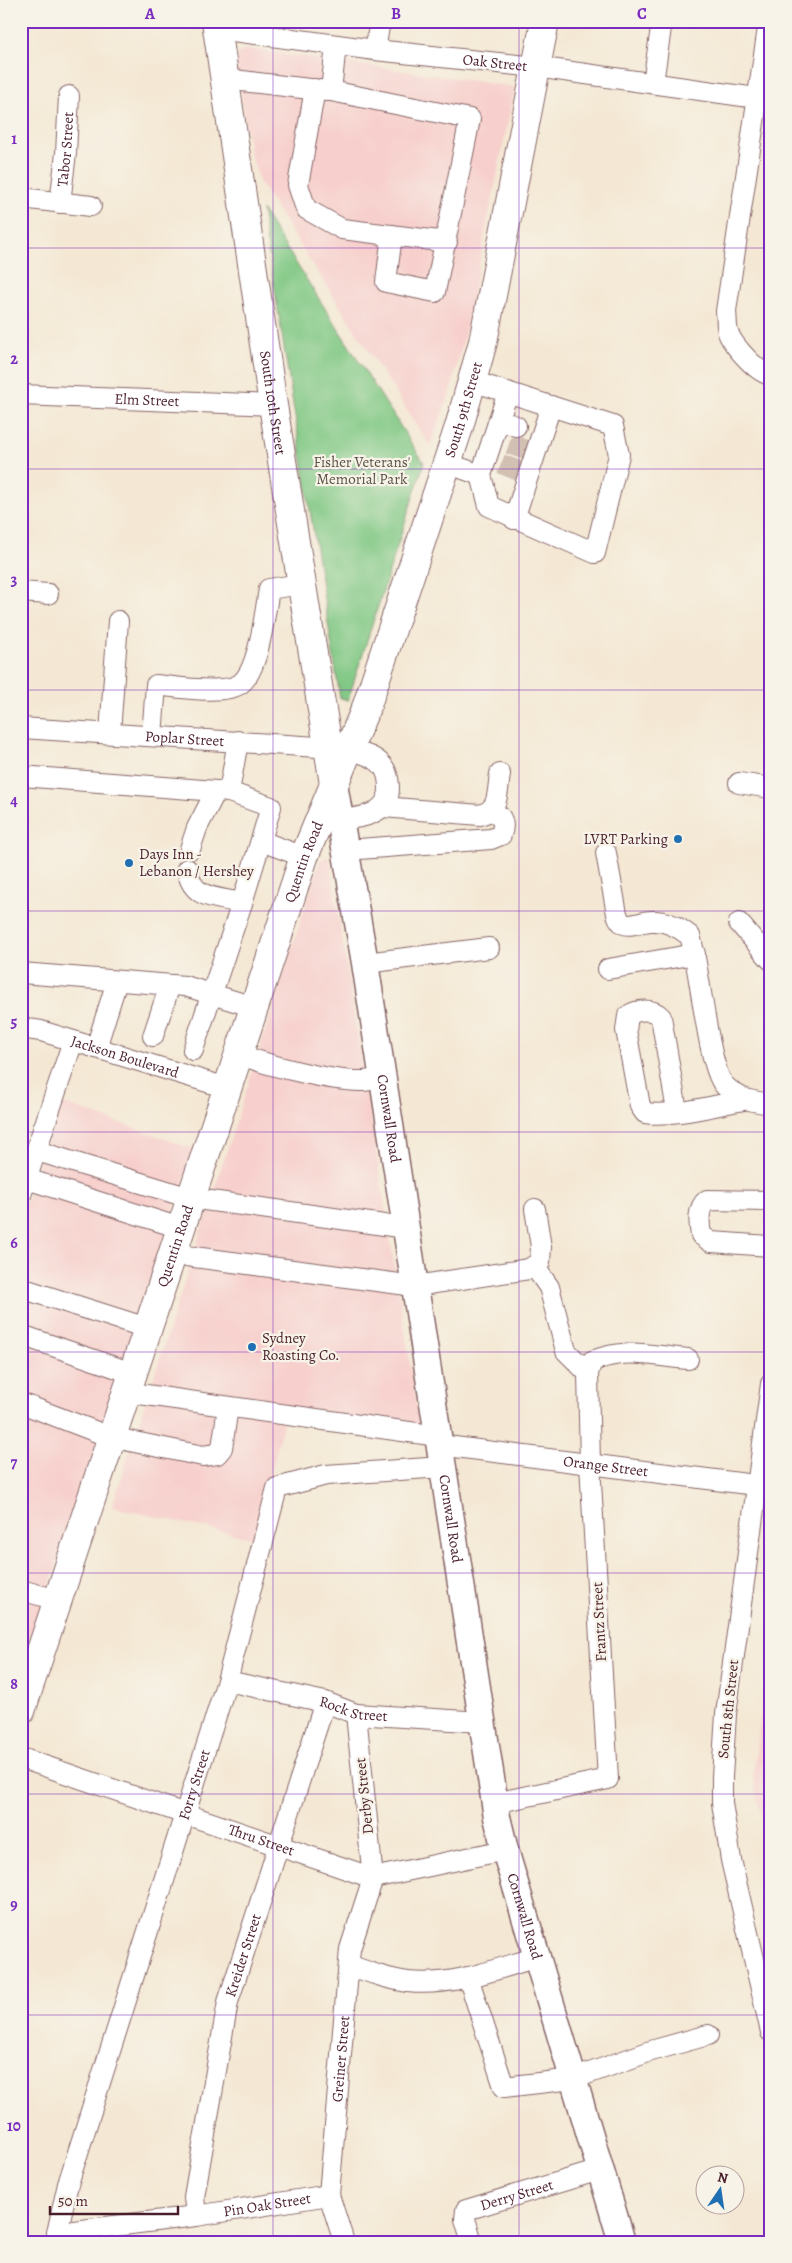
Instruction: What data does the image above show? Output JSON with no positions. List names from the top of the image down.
{
  "streets": {
    "highway": ["South 10th Street", "South 9th Street", "Quentin Road"],
    "main road": ["Cornwall Road"],
    "street": [
      "Oak Street",
      "Tabor Street",
      "Elm Street",
      "Poplar Street",
      "Jackson Boulevard",
      "Orange Street",
      "Frantz Street",
      "Rock Street",
      "South 8th Street",
      "Forry Street",
      "Derby Street",
      "Thru Street",
      "Kreider Street",
      "Greiner Street",
      "Derry Street",
      "Pin Oak Street"
    ]
  },
  "crossings": [
    ["Oak Street", "South 10th Street"],
    ["Oak Street", "South 9th Street"],
    ["Elm Street", "South 10th Street"],
    ["South 10th Street", "South 9th Street"],
    ["South 10th Street", "Poplar Street"],
    ["South 10th Street", "Quentin Road"],
    ["South 9th Street", "Poplar Street"],
    ["Quentin Road", "Jackson Boulevard"],
    ["Quentin Road", "Cornwall Road"],
    ["Cornwall Road", "Orange Street"],
    ["Cornwall Road", "Frantz Street"],
    ["Cornwall Road", "Rock Street"],
    ["Cornwall Road", "Forry Street"],
    ["Cornwall Road", "Derry Street"],
    ["Orange Street", "Frantz Street"],
    ["Orange Street", "South 8th Street"],
    ["Orange Street", "Forry Street"],
    ["Rock Street", "Forry Street"],
    ["Rock Street", "Derby Street"],
    ["Rock Street", "Kreider Street"],
    ["Forry Street", "Thru Street"],
    ["Forry Street", "Pin Oak Street"],
    ["Derby Street", "Thru Street"],
    ["Derby Street", "Greiner Street"],
    ["Thru Street", "Kreider Street"],
    ["Thru Street", "Greiner Street"],
    ["Kreider Street", "Pin Oak Street"],
    ["Greiner Street", "Pin Oak Street"]
  ],
  "parks": ["Fisher Veterans' Memorial Park"],
  "places": ["LVRT Parking", "Days Inn - Lebanon / Hershey", "Sydney Roasting Co."],
  "scale_bar": "50 m",
  "north": "top",
  "grid": {
    "columns": ["A", "B", "C"],
    "rows": [
      "1",
      "2",
      "3",
      "4",
      "5",
      "6",
      "7",
      "8",
      "9",
      "10"
    ]
  }
}
